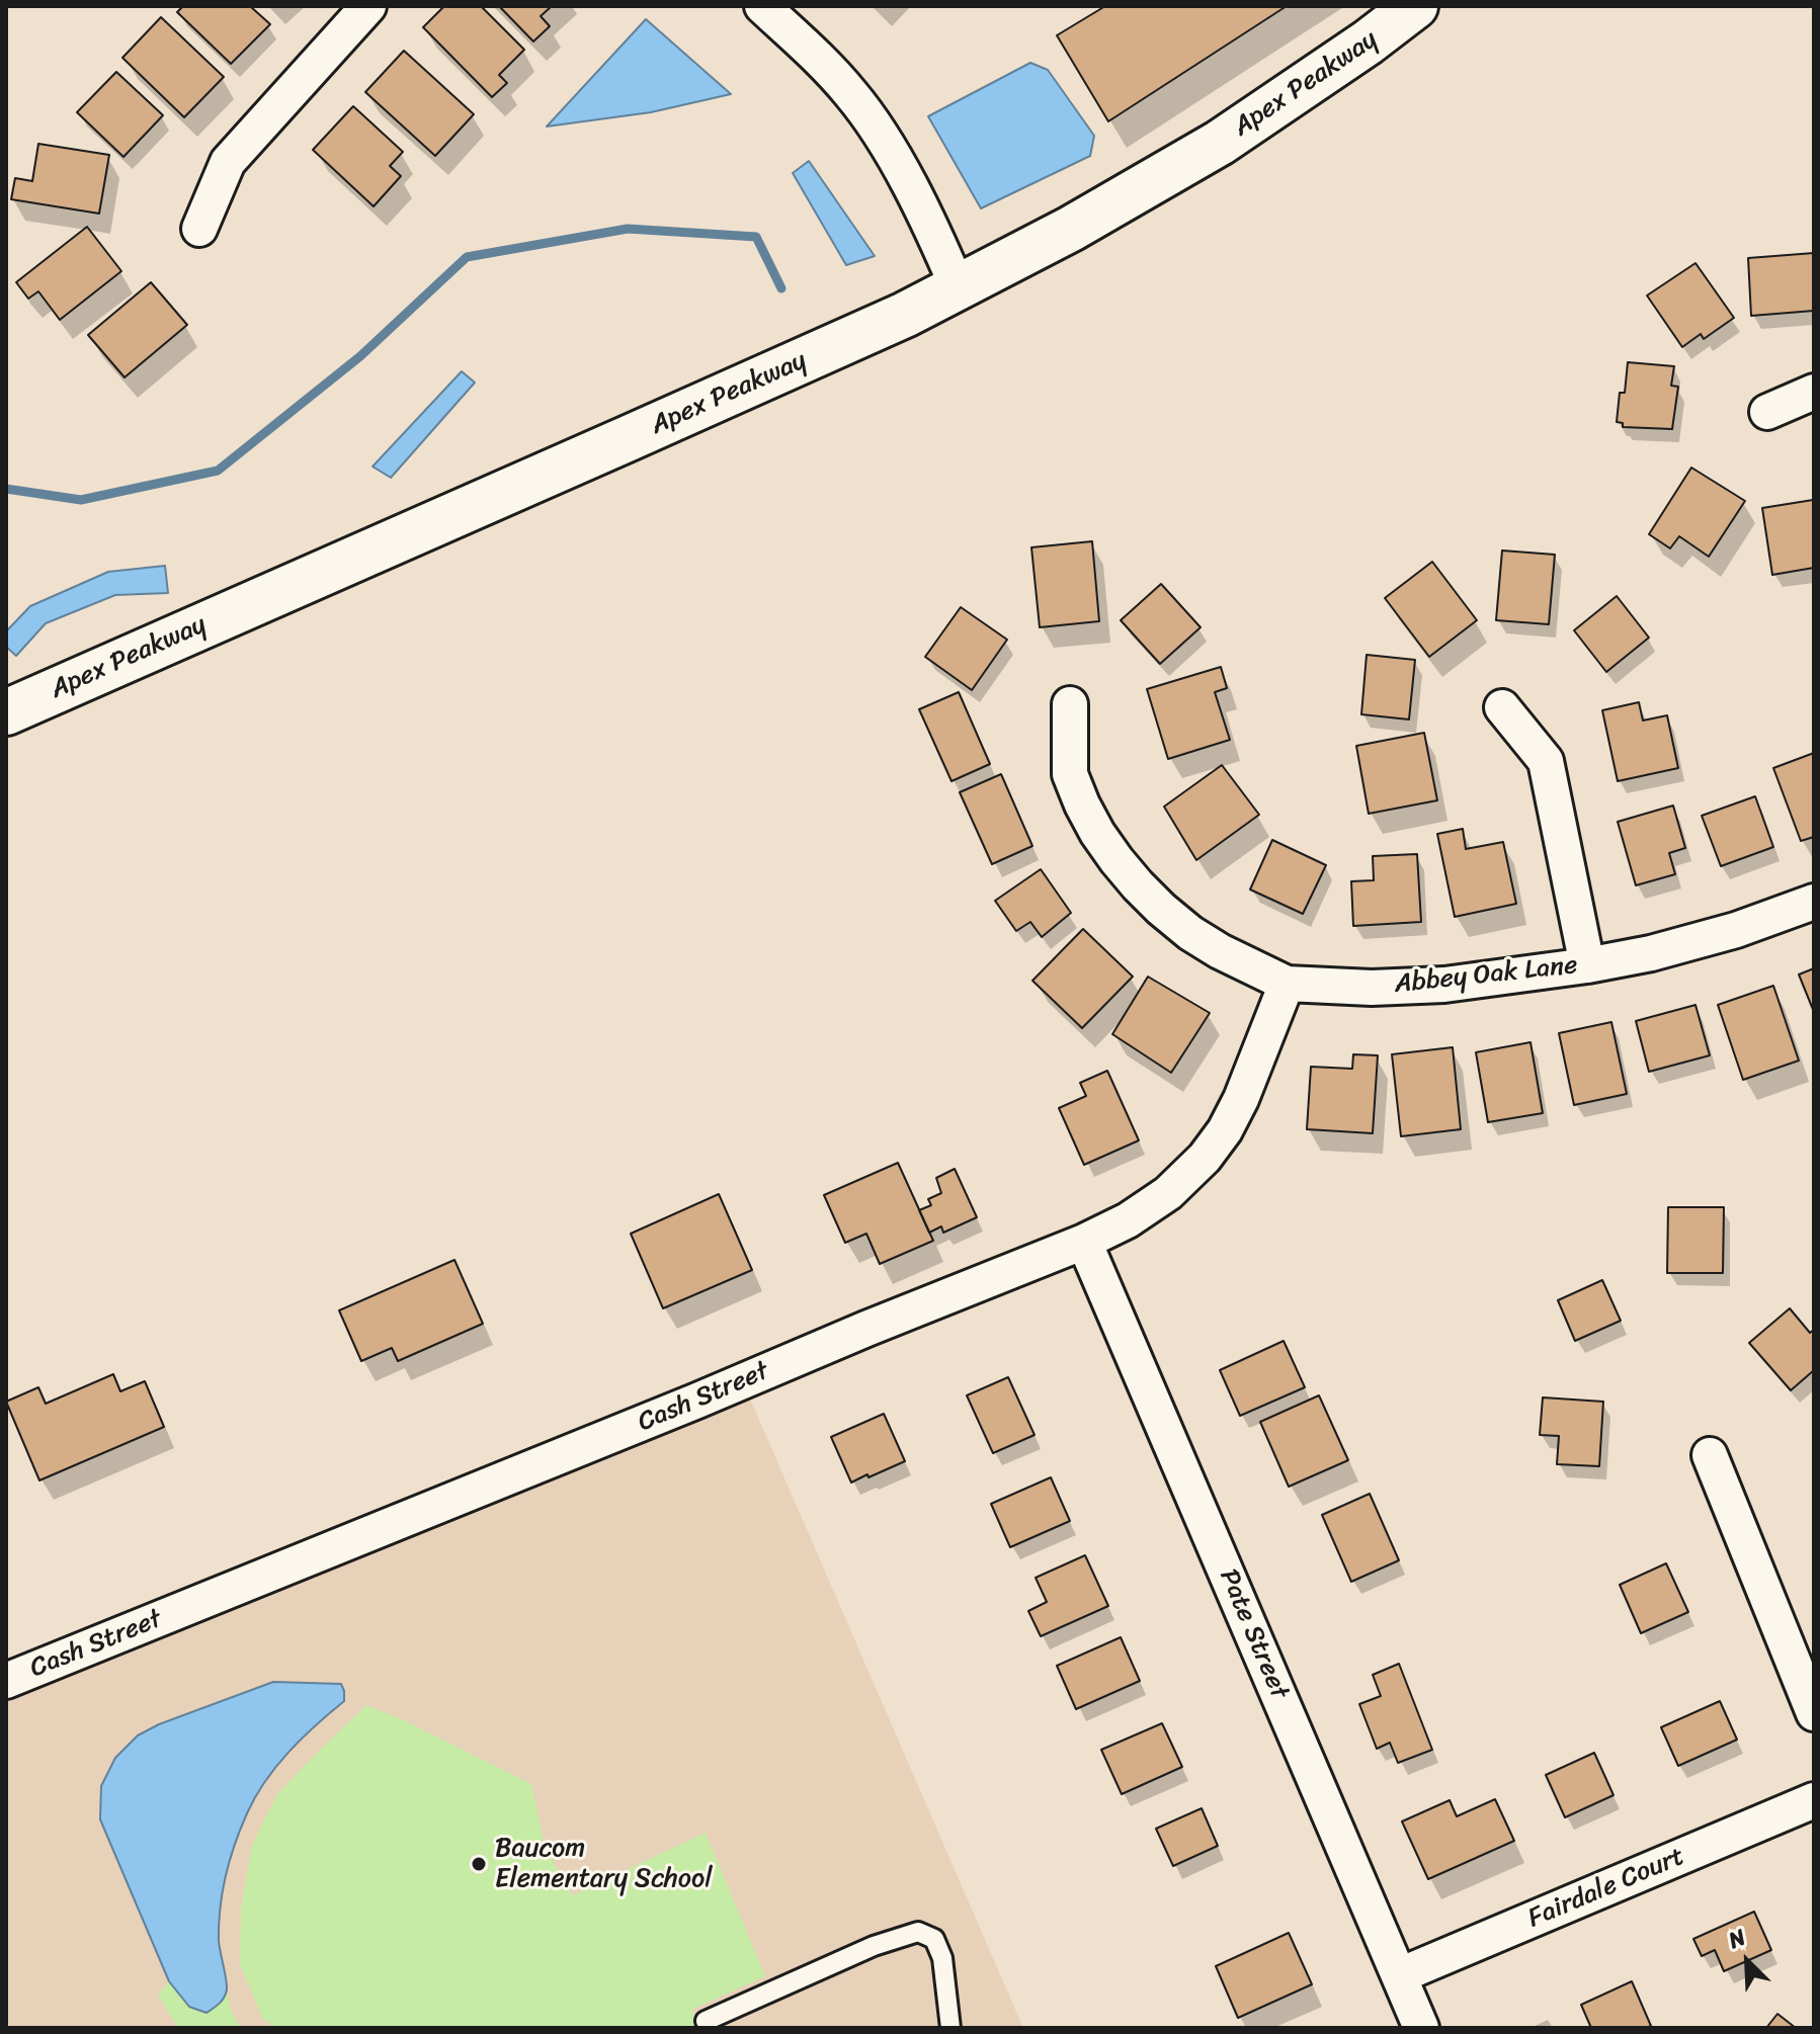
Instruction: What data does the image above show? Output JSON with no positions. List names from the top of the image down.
{
  "streets": {
    "main road": ["Apex Peakway"],
    "street": [
      "Abbey Oak Lane",
      "Cash Street",
      "Pate Street",
      "Fairdale Court"
    ]
  },
  "crossings": [
    ["Abbey Oak Lane", "Cash Street"],
    ["Cash Street", "Pate Street"],
    ["Pate Street", "Fairdale Court"]
  ],
  "places": ["Baucom Elementary School"],
  "north": "top left"
}
